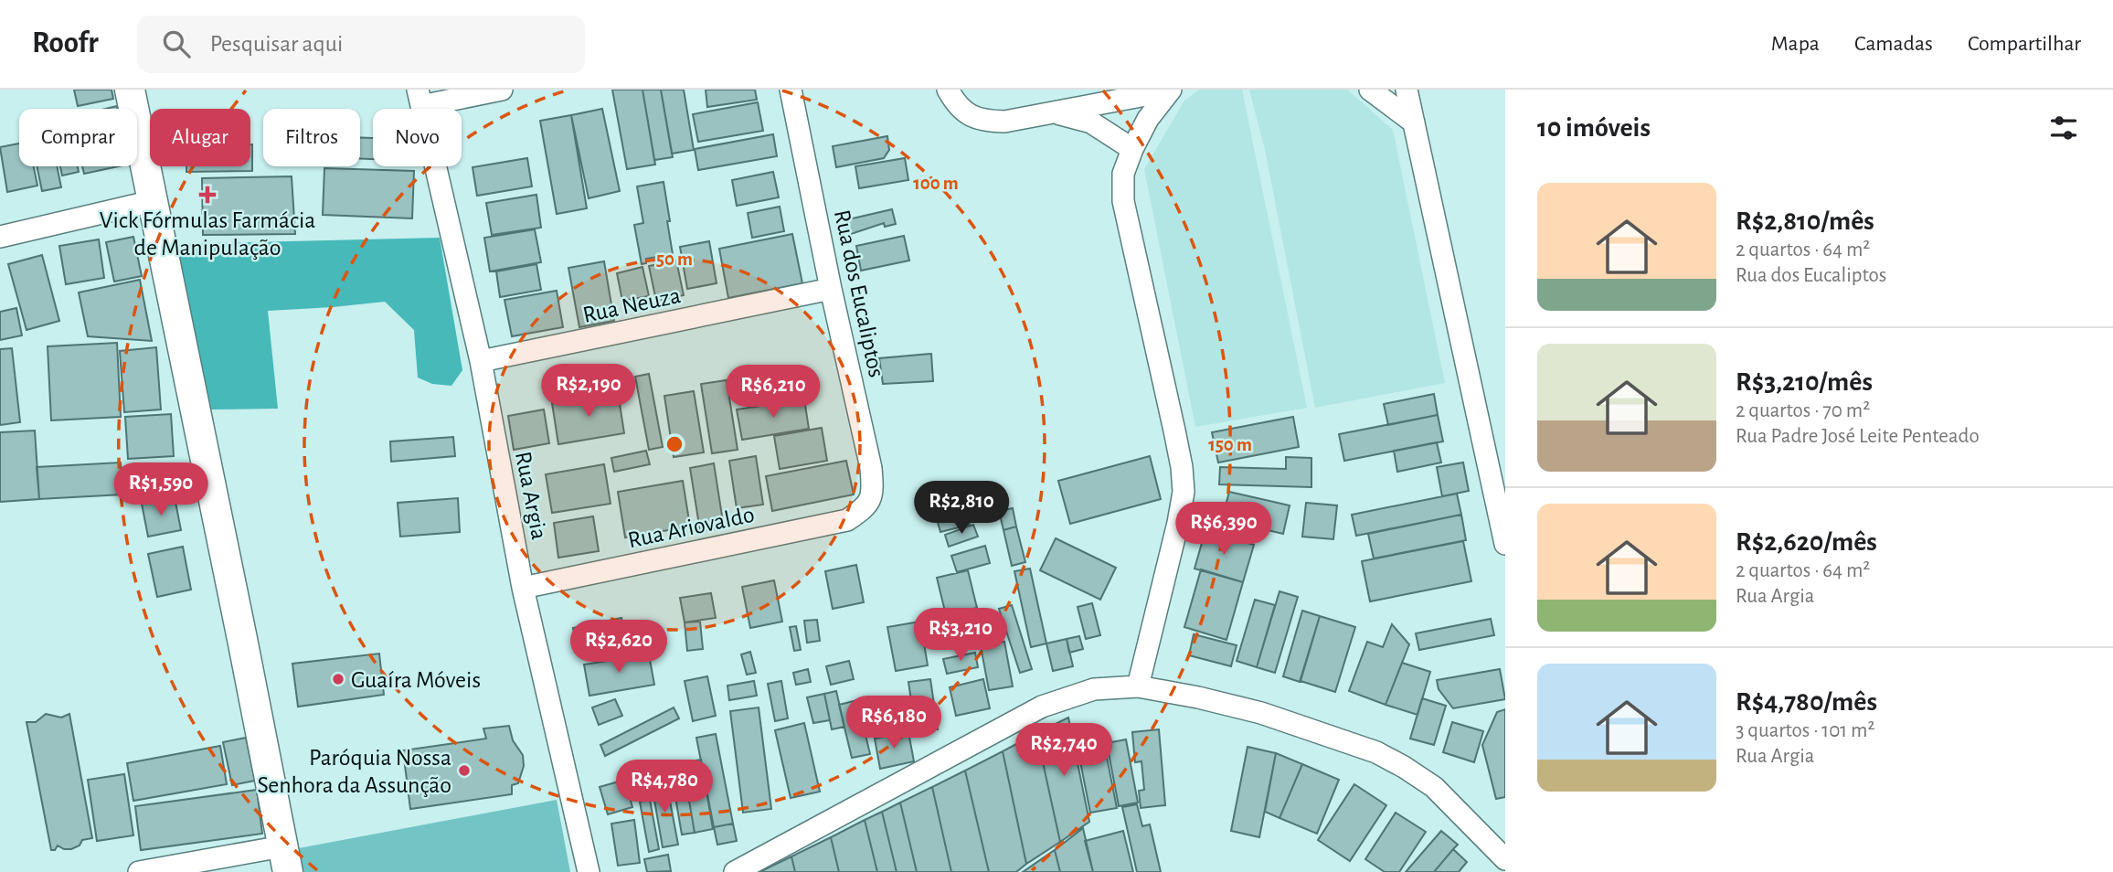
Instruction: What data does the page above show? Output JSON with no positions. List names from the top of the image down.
{
  "streets": {
    "street": [
      "Rua dos Eucaliptos",
      "Rua Neuza",
      "Rua Argia",
      "Rua Ariovaldo"
    ]
  },
  "crossings": [
    ["Rua dos Eucaliptos", "Rua Neuza"],
    ["Rua dos Eucaliptos", "Rua Ariovaldo"],
    ["Rua Neuza", "Rua Argia"],
    ["Rua Argia", "Rua Ariovaldo"]
  ],
  "places": {
    "health": ["Vick Fórmulas Farmácia de Manipulação"],
    "other": ["Guaíra Móveis", "Paróquia Nossa Senhora da Assunção"]
  },
  "page": {
    "header": "Roofr",
    "search": "Pesquisar aqui",
    "nav": ["Mapa", "Camadas", "Compartilhar"],
    "heading": "10 imóveis",
    "chip": [
      "Comprar",
      "Alugar",
      "Filtros",
      "Novo"
    ],
    "list": [
      {
        "name": "R$2,810/mês",
        "note": "2 quartos · 64 m² · Rua dos Eucaliptos"
      },
      {
        "name": "R$3,210/mês",
        "note": "2 quartos · 70 m² · Rua Padre José Leite Penteado"
      },
      {
        "name": "R$2,620/mês",
        "note": "2 quartos · 64 m² · Rua Argia"
      },
      {
        "name": "R$4,780/mês",
        "note": "3 quartos · 101 m² · Rua Argia"
      }
    ],
    "price": [
      "R$2,190",
      "R$6,210",
      "R$1,590",
      "R$2,810",
      "R$6,390",
      "R$3,210",
      "R$2,620",
      "R$6,180",
      "R$2,740",
      "R$4,780"
    ]
  },
  "rings": ["100 m", "50 m", "150 m"]
}
